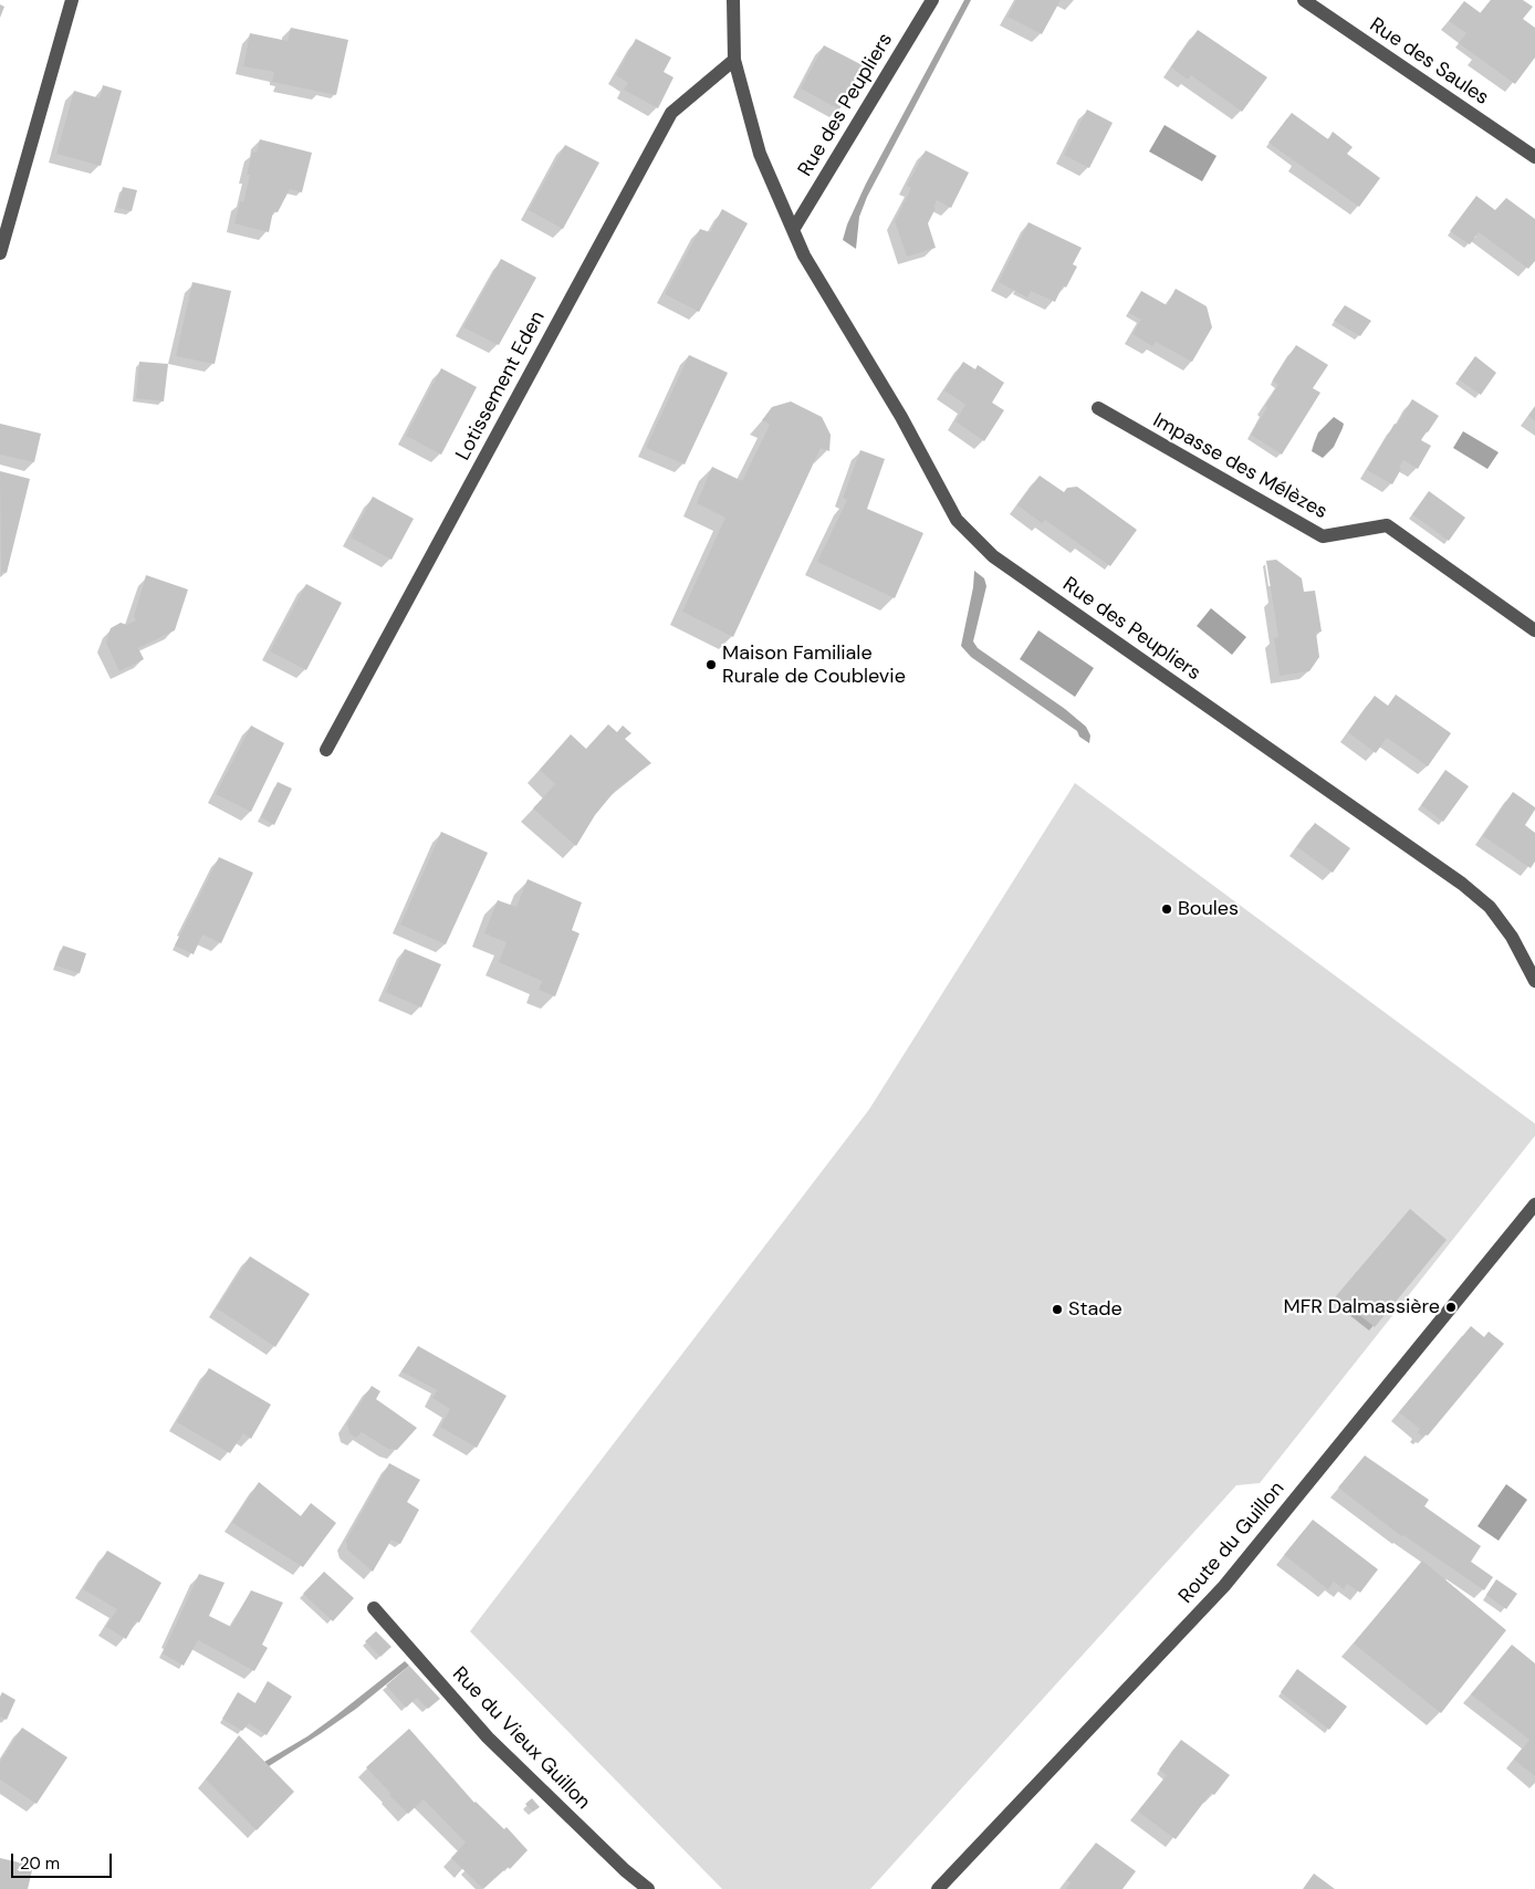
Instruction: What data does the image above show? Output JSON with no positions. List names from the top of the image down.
{
  "streets": {
    "street": [
      "Rue des Saules",
      "Rue des Peupliers",
      "Lotissement Eden",
      "Impasse des Mélèzes",
      "Route du Guillon",
      "Rue du Vieux Guillon"
    ]
  },
  "crossings": [
    ["Rue des Peupliers", "Lotissement Eden"]
  ],
  "places": [
    "Maison Familiale Rurale de Coublevie",
    "Boules",
    "MFR Dalmassière",
    "Stade"
  ],
  "scale_bar": "20 m"
}
